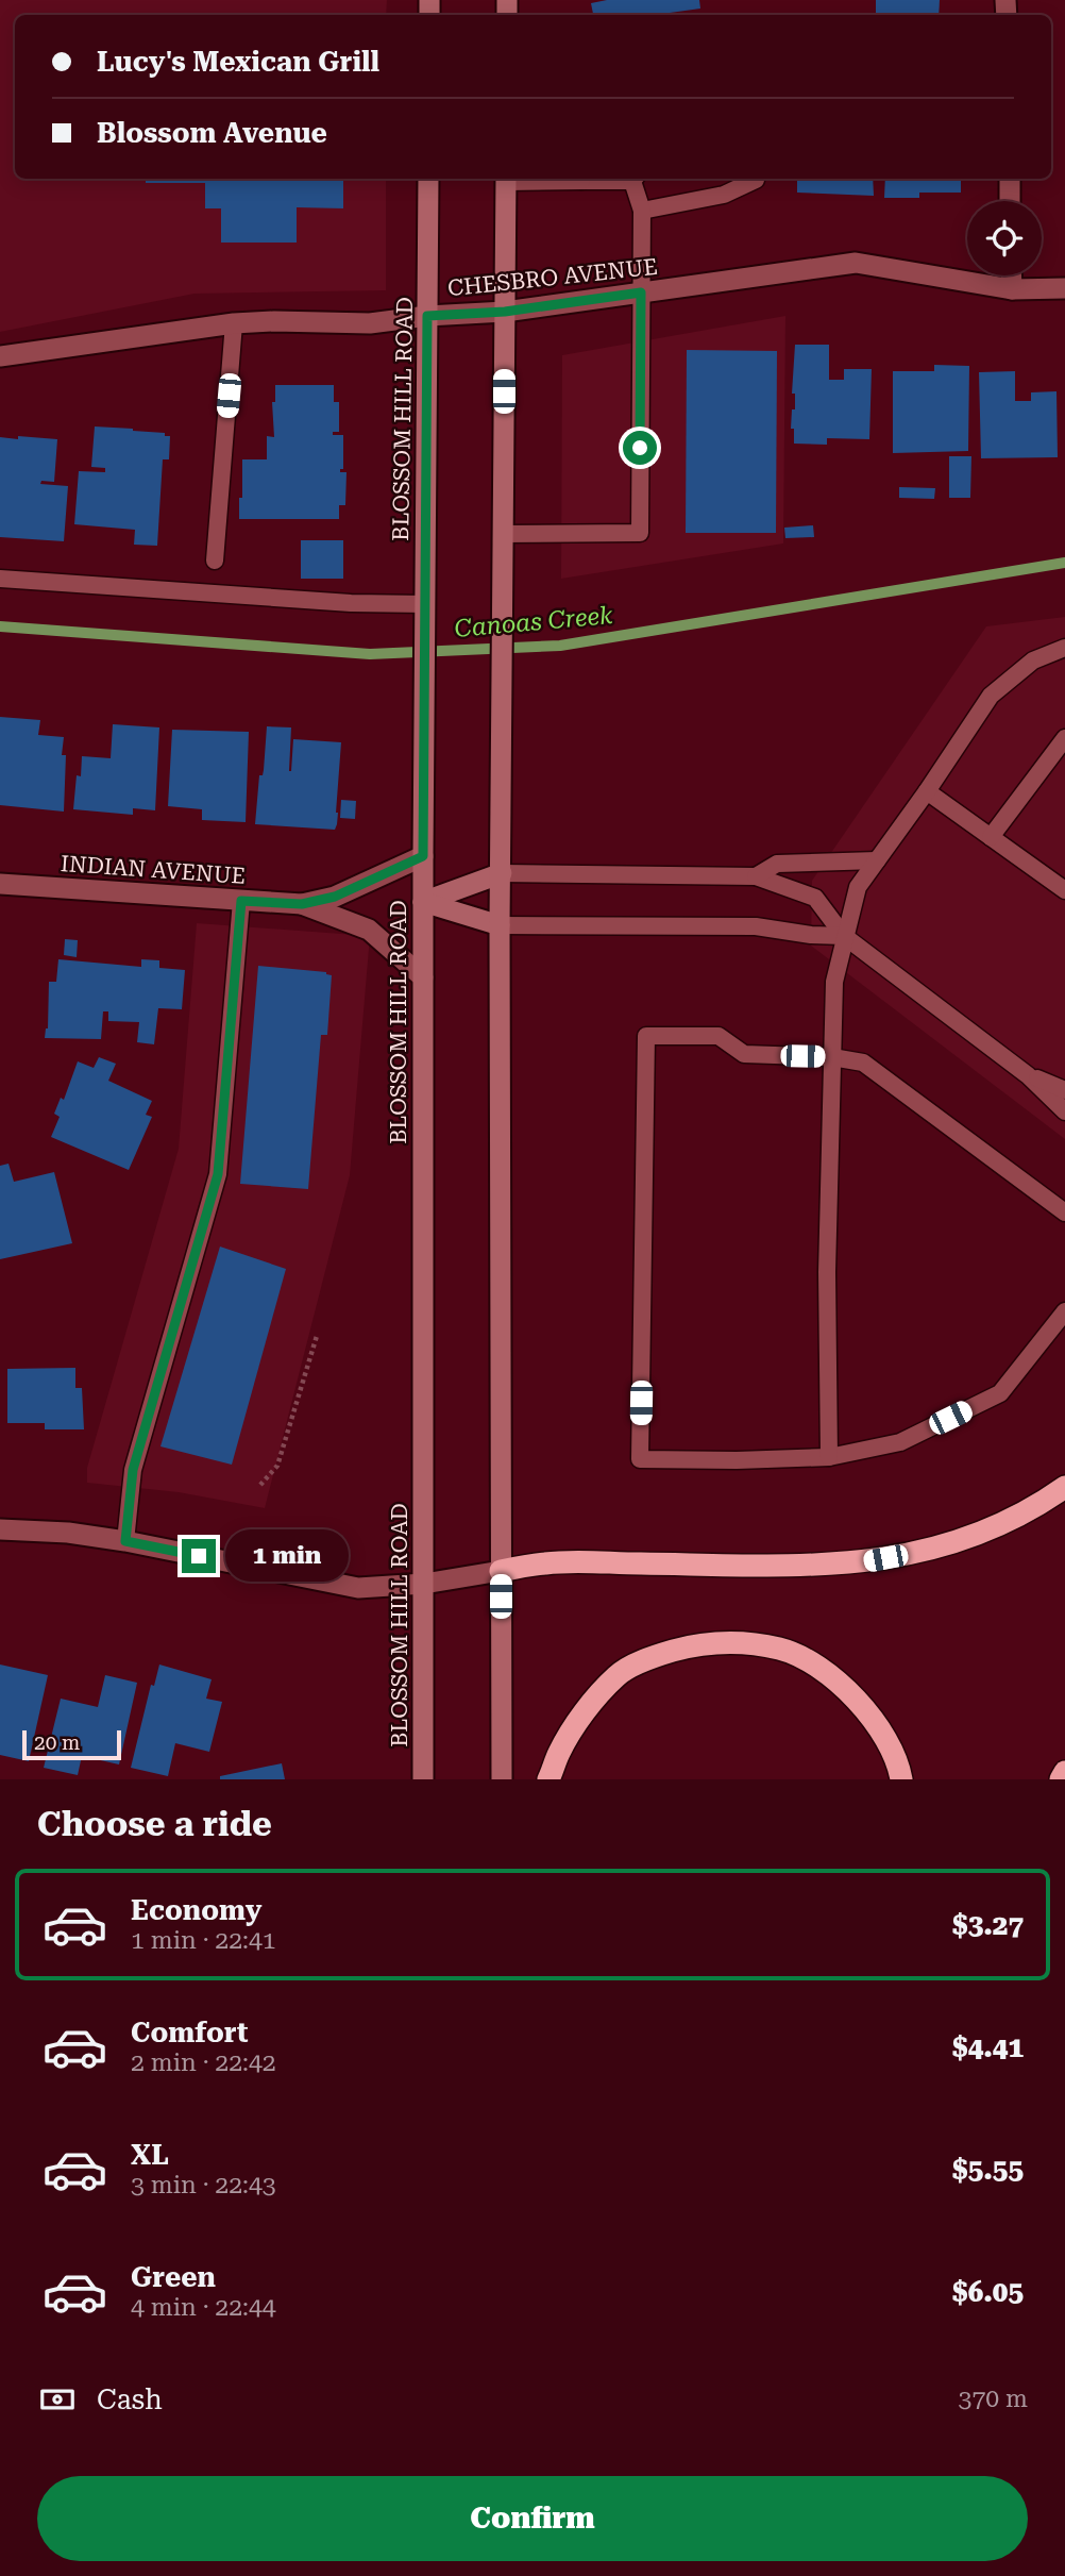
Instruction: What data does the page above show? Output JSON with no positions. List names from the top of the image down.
{
  "streets": {
    "main road": ["BLOSSOM HILL ROAD"],
    "street": ["CHESBRO AVENUE", "INDIAN AVENUE"]
  },
  "crossings": [
    ["CHESBRO AVENUE", "BLOSSOM HILL ROAD"],
    ["BLOSSOM HILL ROAD", "INDIAN AVENUE"]
  ],
  "water": ["Canoas Creek"],
  "scale_bar": "20 m",
  "page": {
    "banner": ["Lucy's Mexican Grill", "Blossom Avenue"],
    "bubble": "1 min",
    "scale": "20 m",
    "heading": "Choose a ride",
    "list": [
      {
        "name": "Economy",
        "note": "1 min · 22:41",
        "value": "$3.27"
      },
      {
        "name": "Comfort",
        "note": "2 min · 22:42",
        "value": "$4.41"
      },
      {
        "name": "XL",
        "note": "3 min · 22:43",
        "value": "$5.55"
      },
      {
        "name": "Green",
        "note": "4 min · 22:44",
        "value": "$6.05"
      }
    ],
    "pay": ["Cash", "370 m"],
    "buttons": "Confirm"
  }
}
